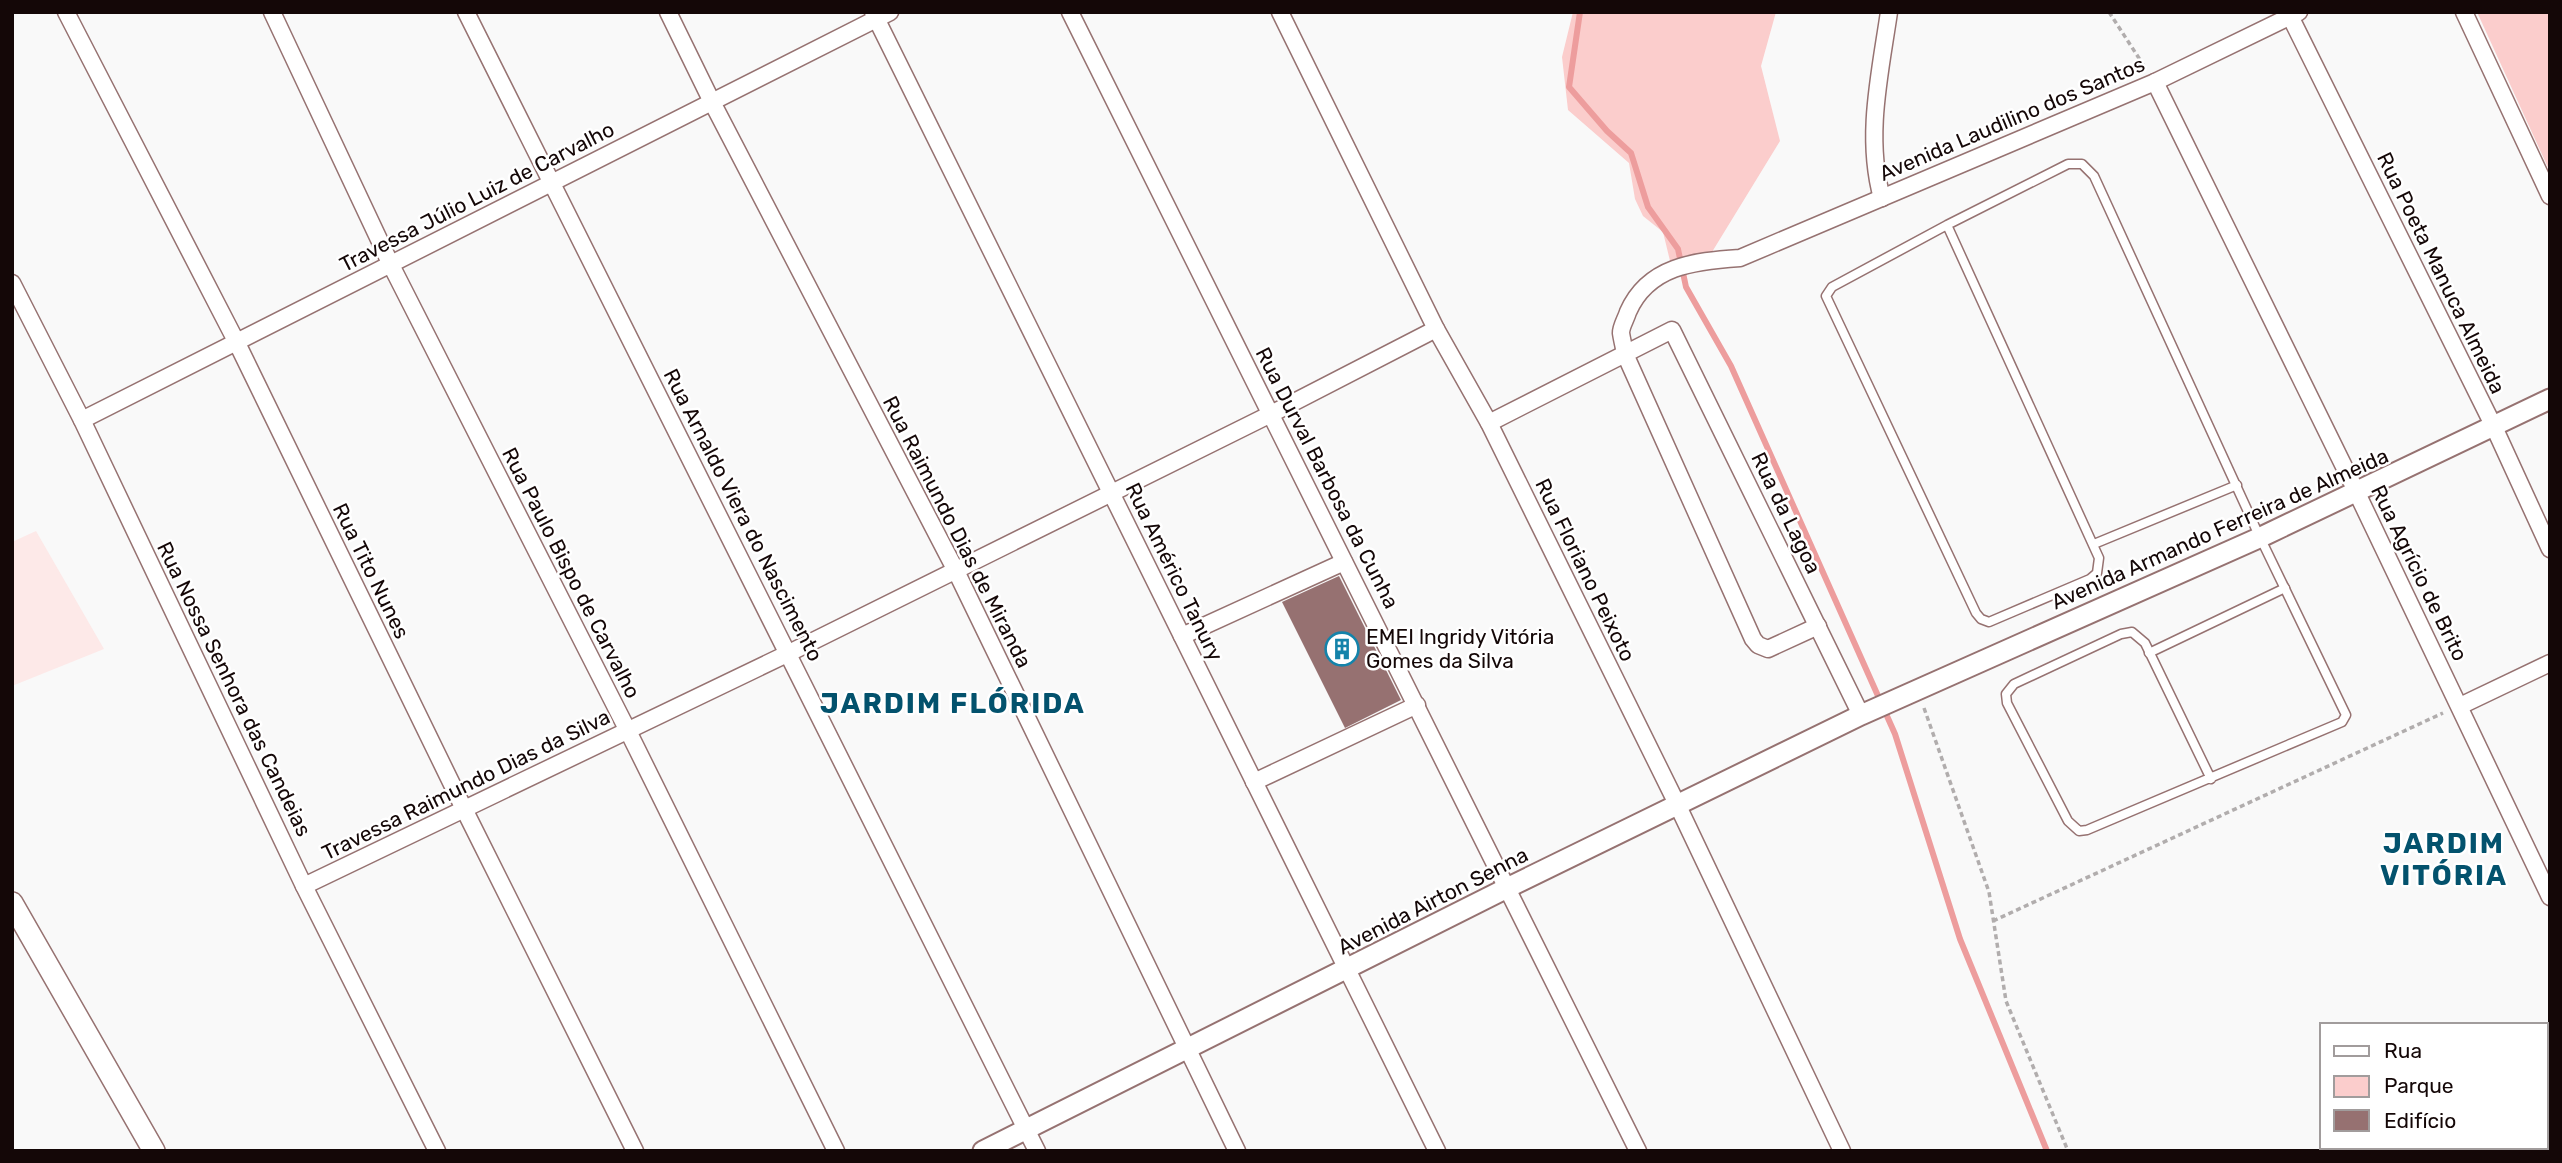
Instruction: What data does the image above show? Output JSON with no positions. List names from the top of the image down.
{
  "streets": {
    "street": [
      "Avenida Laudilino dos Santos",
      "Travessa Júlio Luiz de Carvalho",
      "Rua Poeta Manuca Almeida",
      "Rua Durval Barbosa da Cunha",
      "Rua da Lagoa",
      "Rua Arnaldo Viera do Nascimento",
      "Avenida Armando Ferreira de Almeida",
      "Rua Raimundo Dias de Miranda",
      "Rua Floriano Peixoto",
      "Rua Tito Nunes",
      "Rua Américo Tanury",
      "Rua Paulo Bispo de Carvalho",
      "Rua Agrício de Brito",
      "Rua Nossa Senhora das Candeias",
      "Travessa Raimundo Dias da Silva",
      "Avenida Airton Senna"
    ]
  },
  "crossings": [
    ["Avenida Laudilino dos Santos", "Rua Poeta Manuca Almeida"],
    ["Avenida Laudilino dos Santos", "Rua da Lagoa"],
    ["Avenida Laudilino dos Santos", "Rua Agrício de Brito"],
    ["Travessa Júlio Luiz de Carvalho", "Rua Arnaldo Viera do Nascimento"],
    ["Travessa Júlio Luiz de Carvalho", "Rua Raimundo Dias de Miranda"],
    ["Travessa Júlio Luiz de Carvalho", "Rua Tito Nunes"],
    ["Travessa Júlio Luiz de Carvalho", "Rua Américo Tanury"],
    ["Travessa Júlio Luiz de Carvalho", "Rua Paulo Bispo de Carvalho"],
    ["Travessa Júlio Luiz de Carvalho", "Rua Nossa Senhora das Candeias"],
    ["Rua Poeta Manuca Almeida", "Avenida Armando Ferreira de Almeida"],
    ["Rua Durval Barbosa da Cunha", "Travessa Raimundo Dias da Silva"],
    ["Rua Durval Barbosa da Cunha", "Avenida Airton Senna"],
    ["Rua da Lagoa", "Avenida Airton Senna"],
    ["Rua Arnaldo Viera do Nascimento", "Travessa Raimundo Dias da Silva"],
    ["Rua Arnaldo Viera do Nascimento", "Avenida Airton Senna"],
    ["Avenida Armando Ferreira de Almeida", "Rua Agrício de Brito"],
    ["Avenida Armando Ferreira de Almeida", "Avenida Airton Senna"],
    ["Rua Raimundo Dias de Miranda", "Travessa Raimundo Dias da Silva"],
    ["Rua Raimundo Dias de Miranda", "Avenida Airton Senna"],
    ["Rua Floriano Peixoto", "Travessa Raimundo Dias da Silva"],
    ["Rua Floriano Peixoto", "Avenida Airton Senna"],
    ["Rua Tito Nunes", "Travessa Raimundo Dias da Silva"],
    ["Rua Américo Tanury", "Travessa Raimundo Dias da Silva"],
    ["Rua Américo Tanury", "Avenida Airton Senna"],
    ["Rua Paulo Bispo de Carvalho", "Travessa Raimundo Dias da Silva"],
    ["Rua Nossa Senhora das Candeias", "Travessa Raimundo Dias da Silva"]
  ],
  "districts": ["JARDIM FLÓRIDA", "JARDIM VITÓRIA"],
  "places": {
    "building": ["EMEI lngridy Vitória Gomes da Silva"]
  },
  "legend": ["Rua", "Parque", "Edifício"]
}
